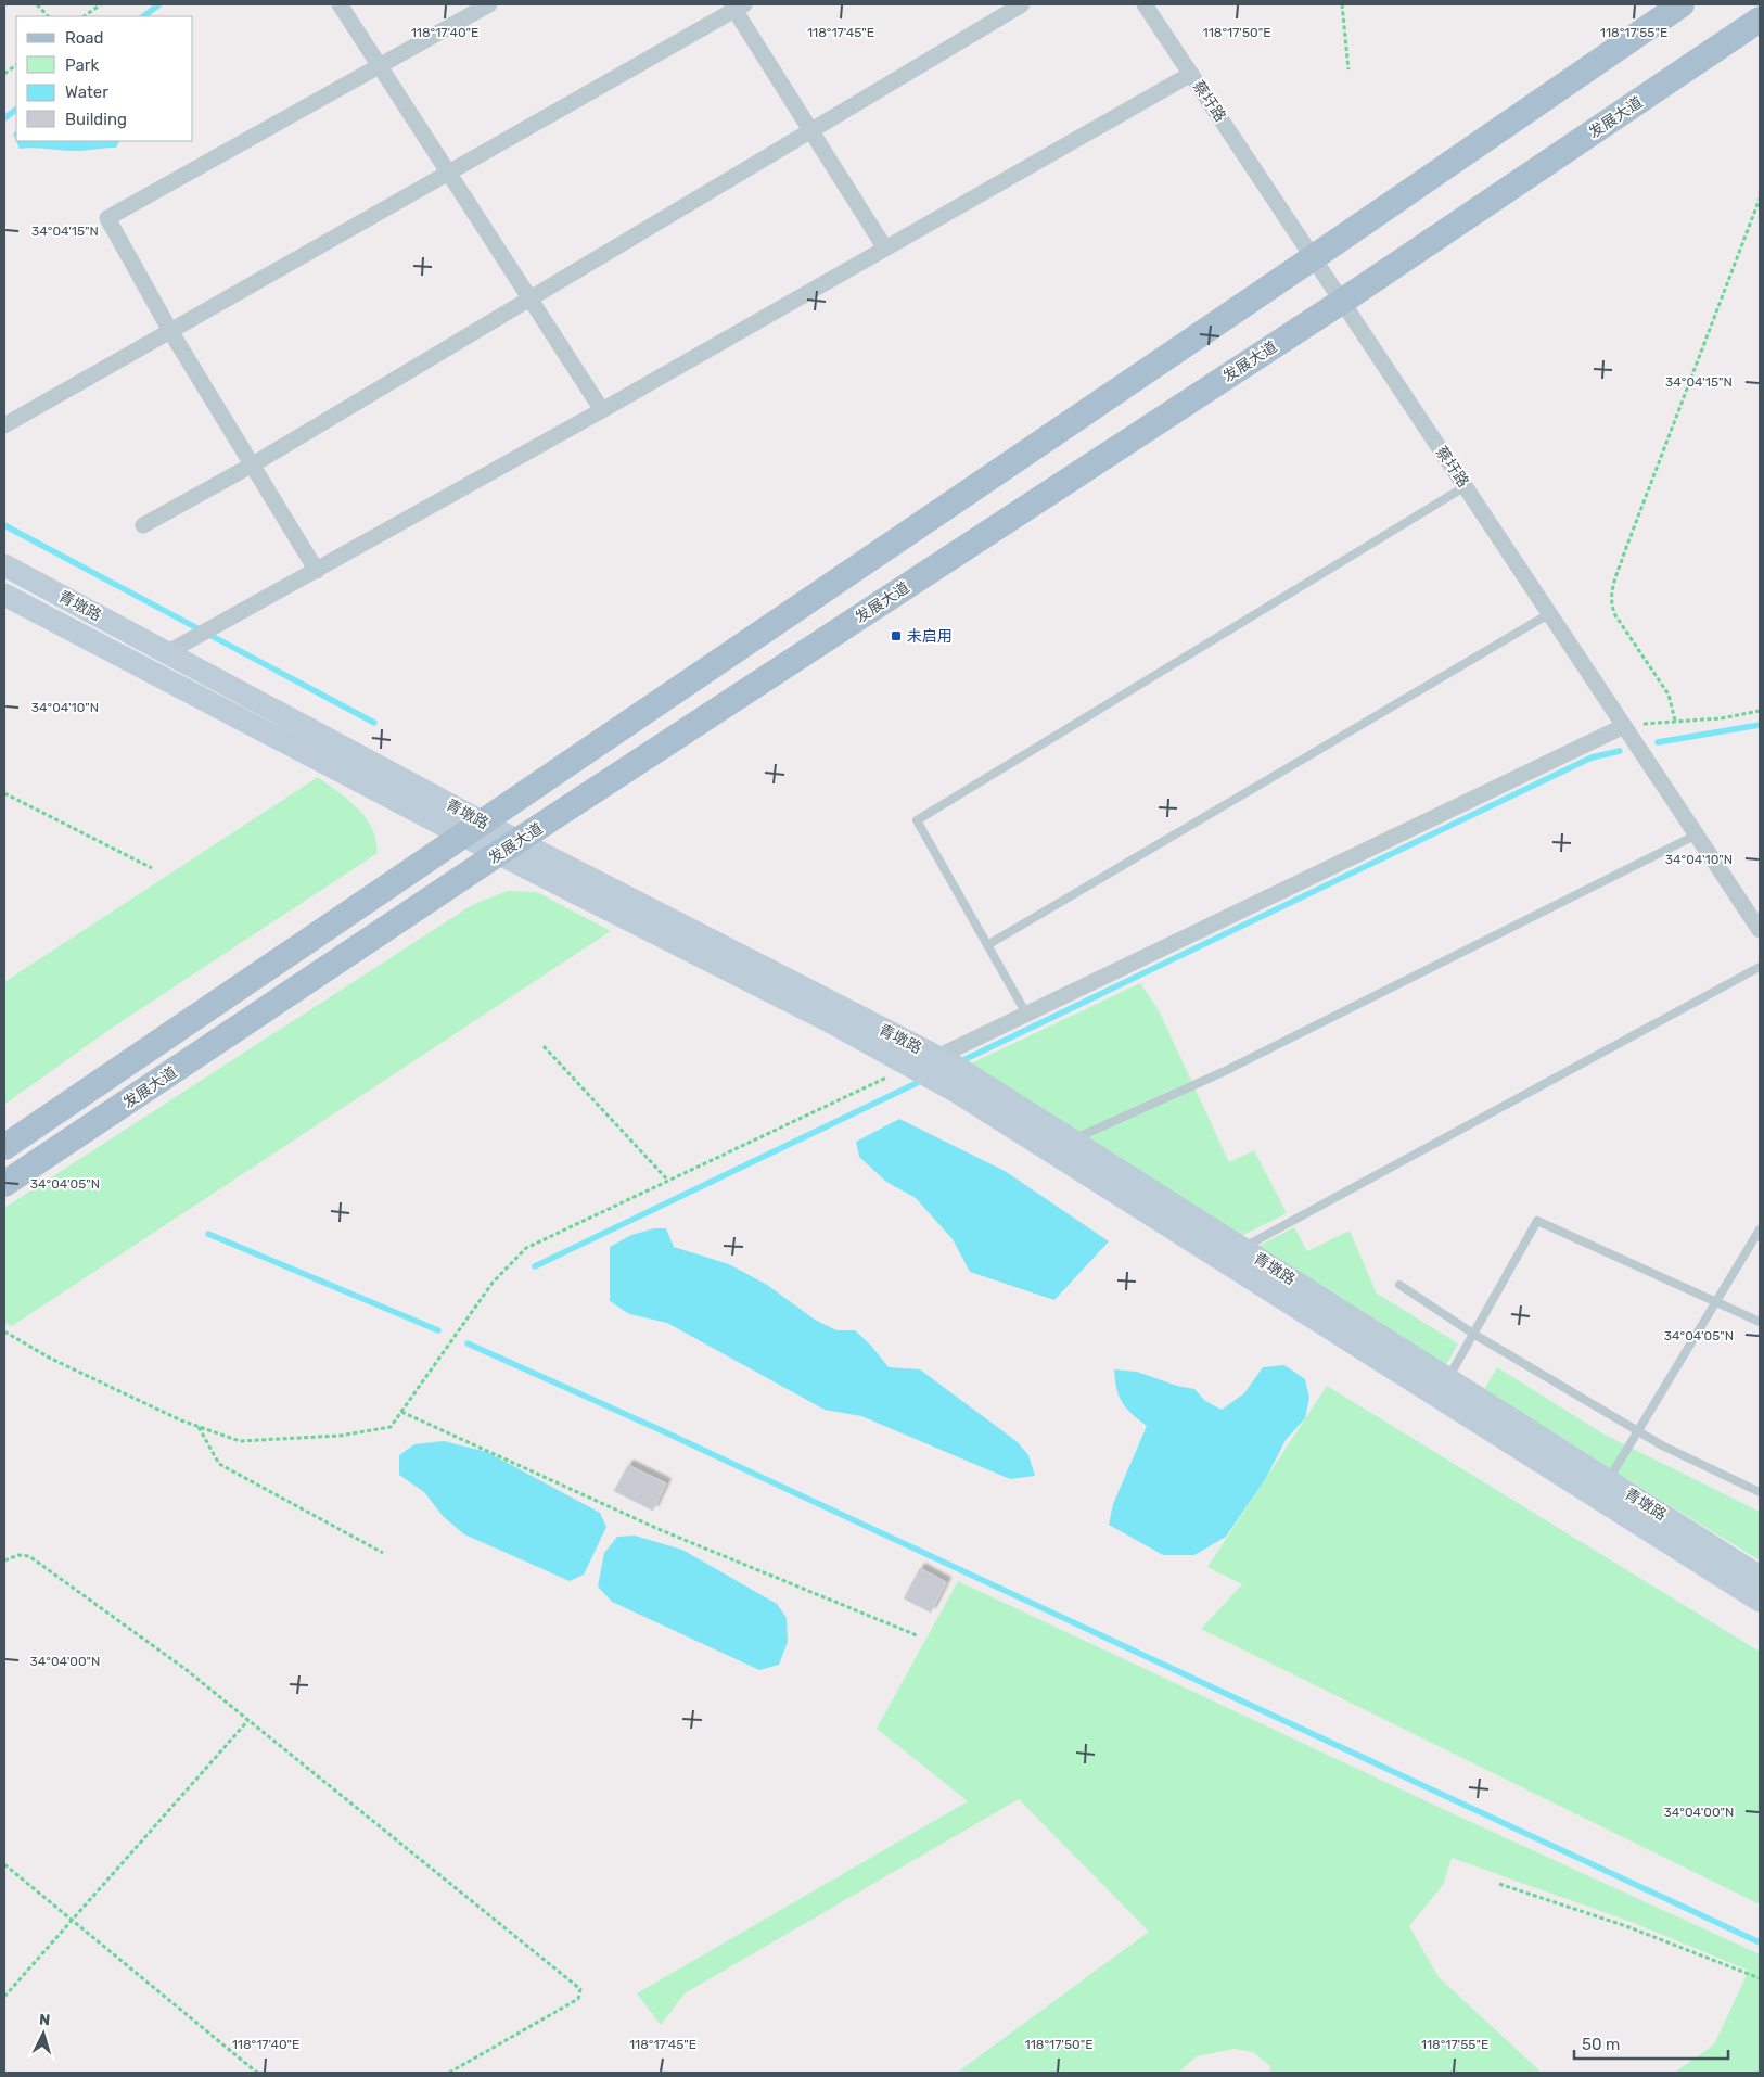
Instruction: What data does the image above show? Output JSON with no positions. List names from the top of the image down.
{
  "streets": {
    "main road": ["发展大道", "青墩路"],
    "street": ["蔡圩路"]
  },
  "crossings": [
    ["蔡圩路", "发展大道"],
    ["发展大道", "青墩路"]
  ],
  "places": {
    "transit": ["未启用"]
  },
  "legend": [
    "Road",
    "Park",
    "Water",
    "Building"
  ],
  "scale_bar": "50 m",
  "north": "top",
  "coordinates": [
    "118°17'40\"E",
    "118°17'45\"E",
    "118°17'50\"E",
    "118°17'55\"E",
    "34°04'15\"N",
    "34°04'10\"N",
    "34°04'05\"N",
    "34°04'00\"N"
  ]
}
